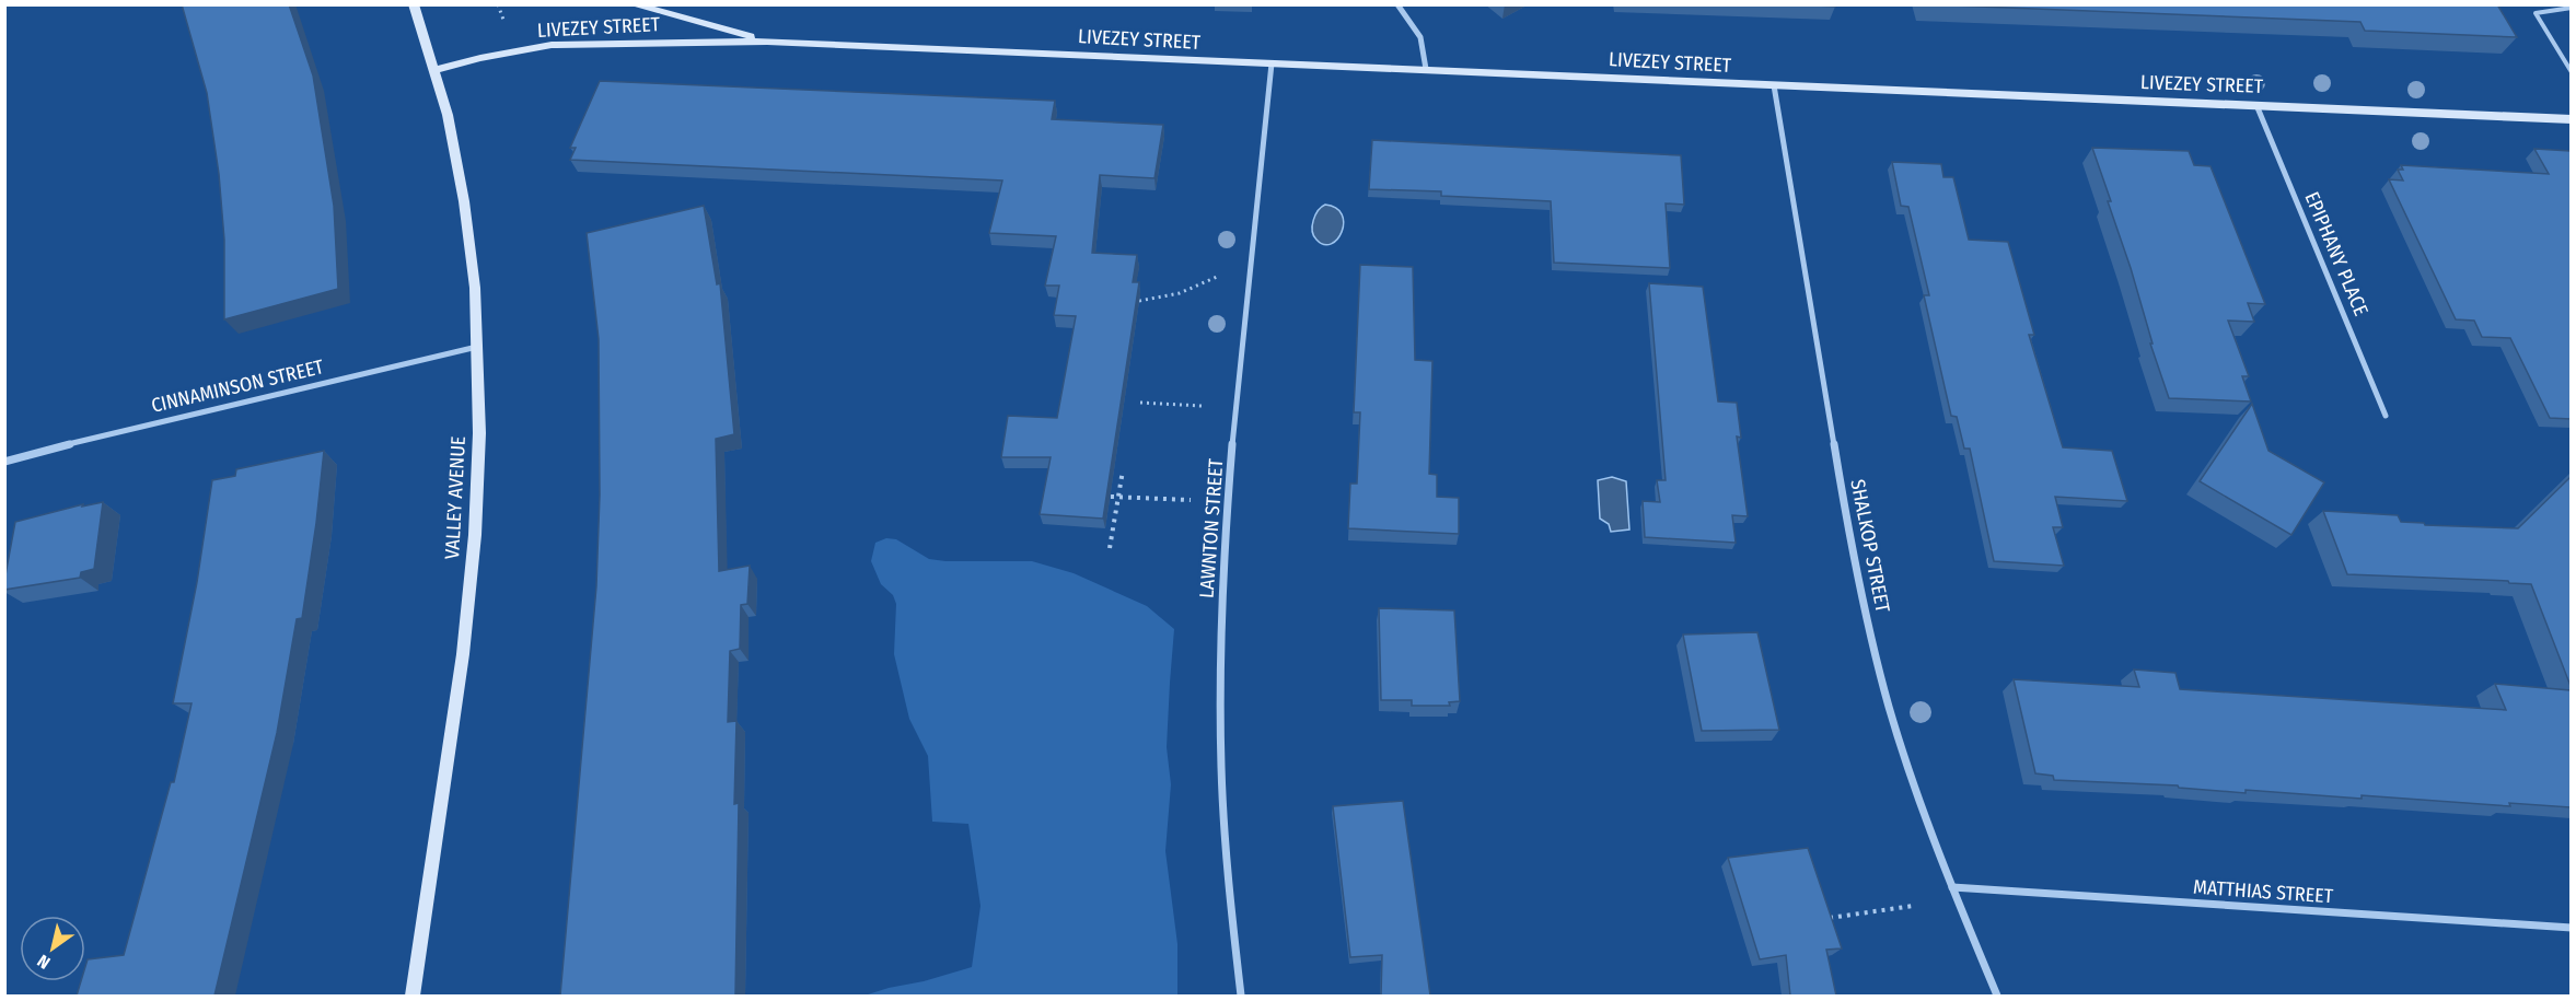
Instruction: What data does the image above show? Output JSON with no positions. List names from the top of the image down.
{
  "streets": {
    "street": [
      "LIVEZEY STREET",
      "EPIPHANY PLACE",
      "CINNAMINSON STREET",
      "VALLEY AVENUE",
      "LAWNTON STREET",
      "SHALKOP STREET",
      "MATTHIAS STREET"
    ]
  },
  "crossings": [
    ["LIVEZEY STREET", "EPIPHANY PLACE"],
    ["LIVEZEY STREET", "VALLEY AVENUE"],
    ["LIVEZEY STREET", "LAWNTON STREET"],
    ["LIVEZEY STREET", "SHALKOP STREET"],
    ["CINNAMINSON STREET", "VALLEY AVENUE"],
    ["SHALKOP STREET", "MATTHIAS STREET"]
  ],
  "north": "bottom left"
}
